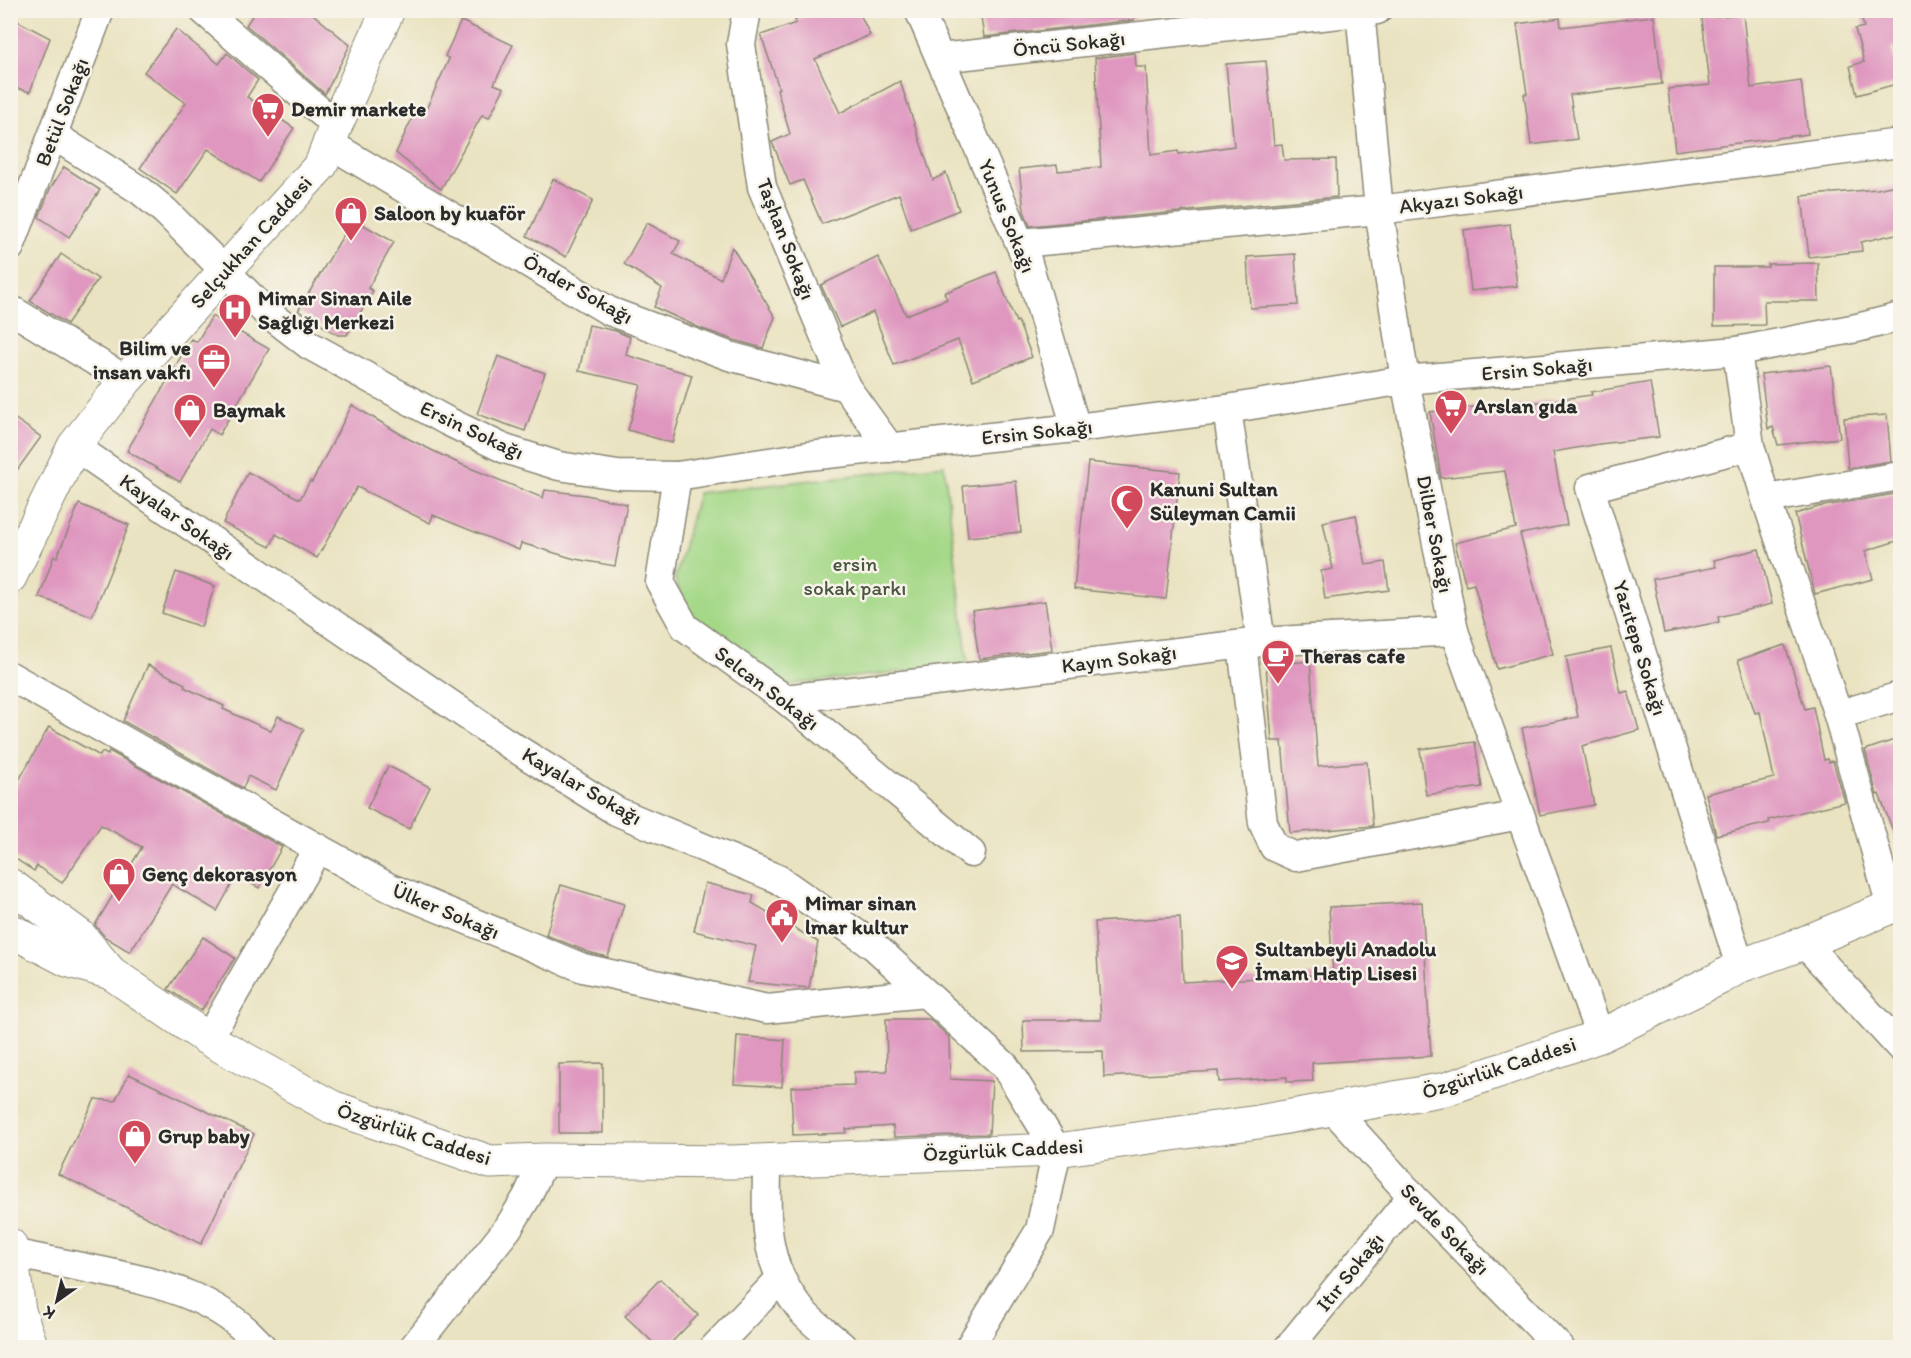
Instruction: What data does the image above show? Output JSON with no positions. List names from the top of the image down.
{
  "streets": {
    "street": [
      "Öncü Sokağı",
      "Betül Sokağı",
      "Akyazı Sokağı",
      "Yunus Sokağı",
      "Taşhan Sokağı",
      "Selçukhan Caddesi",
      "Önder Sokağı",
      "Ersin Sokağı",
      "Kayalar Sokağı",
      "Dilber Sokağı",
      "Yazıtepe Sokağı",
      "Kayın Sokağı",
      "Selcan Sokağı",
      "Ülker Sokağı",
      "Özgürlük Caddesi",
      "Sevde Sokağı",
      "Itır Sokağı"
    ]
  },
  "crossings": [
    ["Öncü Sokağı", "Yunus Sokağı"],
    ["Öncü Sokağı", "Dilber Sokağı"],
    ["Betül Sokağı", "Ersin Sokağı"],
    ["Akyazı Sokağı", "Yunus Sokağı"],
    ["Akyazı Sokağı", "Dilber Sokağı"],
    ["Yunus Sokağı", "Ersin Sokağı"],
    ["Taşhan Sokağı", "Önder Sokağı"],
    ["Taşhan Sokağı", "Ersin Sokağı"],
    ["Selçukhan Caddesi", "Önder Sokağı"],
    ["Selçukhan Caddesi", "Ersin Sokağı"],
    ["Selçukhan Caddesi", "Kayalar Sokağı"],
    ["Ersin Sokağı", "Dilber Sokağı"],
    ["Ersin Sokağı", "Selcan Sokağı"],
    ["Kayalar Sokağı", "Ülker Sokağı"],
    ["Kayalar Sokağı", "Özgürlük Caddesi"],
    ["Dilber Sokağı", "Kayın Sokağı"],
    ["Dilber Sokağı", "Özgürlük Caddesi"],
    ["Yazıtepe Sokağı", "Özgürlük Caddesi"],
    ["Kayın Sokağı", "Selcan Sokağı"],
    ["Özgürlük Caddesi", "Sevde Sokağı"],
    ["Sevde Sokağı", "Itır Sokağı"]
  ],
  "parks": ["ersin sokak parkı"],
  "places": {
    "supermarket": ["Demir markete", "Arslan gıda"],
    "shop": [
      "Saloon by kuaför",
      "Baymak",
      "Genç dekorasyon",
      "Grup baby"
    ],
    "hospital": ["Mimar Sinan Aile Sağlığı Merkezi"],
    "office": ["Bilim ve insan vakfı"],
    "mosque": ["Kanuni Sultan Süleyman Camii"],
    "cafe": ["Theras cafe"],
    "public building": ["Mimar sinan lmar kultur"],
    "school or university": ["Sultanbeyli Anadolu İmam Hatip Lisesi"]
  },
  "north": "bottom left"
}
